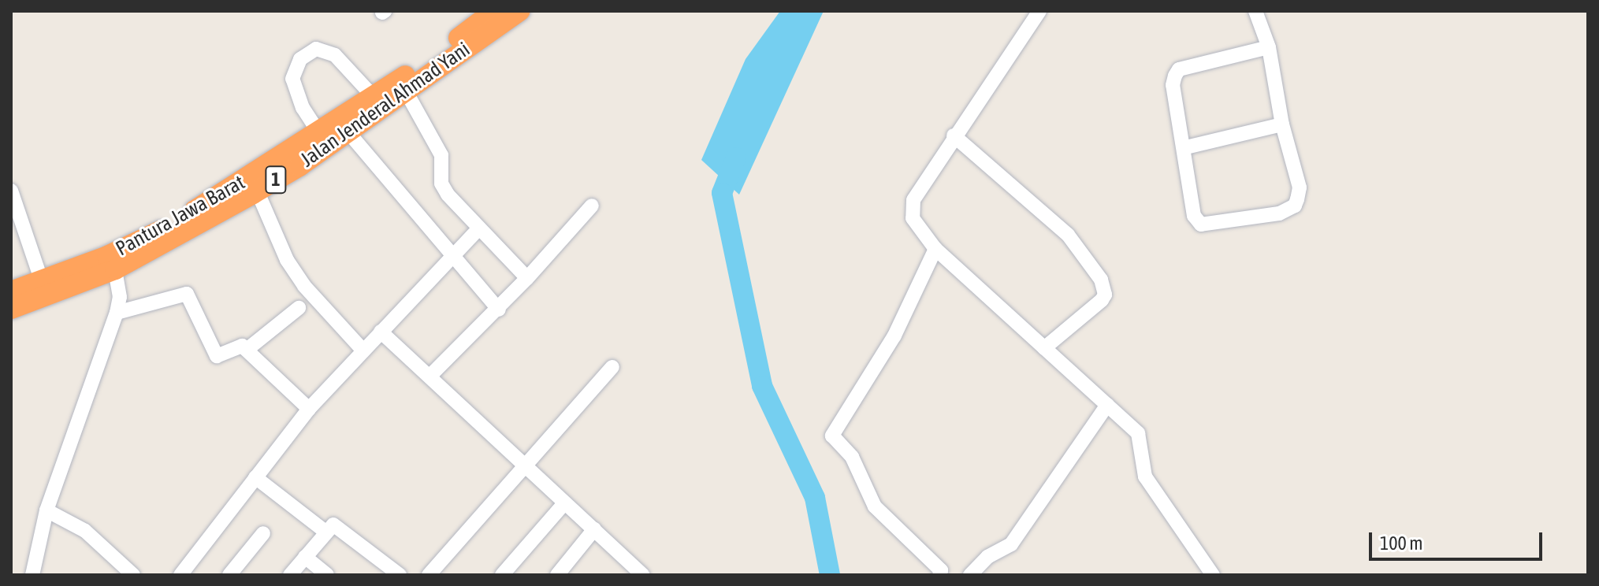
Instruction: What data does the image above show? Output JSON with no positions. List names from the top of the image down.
{
  "streets": {
    "highway": ["Jalan Jenderal Ahmad Yani", "1", "Pantura Jawa Barat"]
  },
  "crossings": [
    ["Jalan Jenderal Ahmad Yani", "Pantura Jawa Barat"],
    ["1", "Pantura Jawa Barat"]
  ],
  "scale_bar": "100 m"
}
